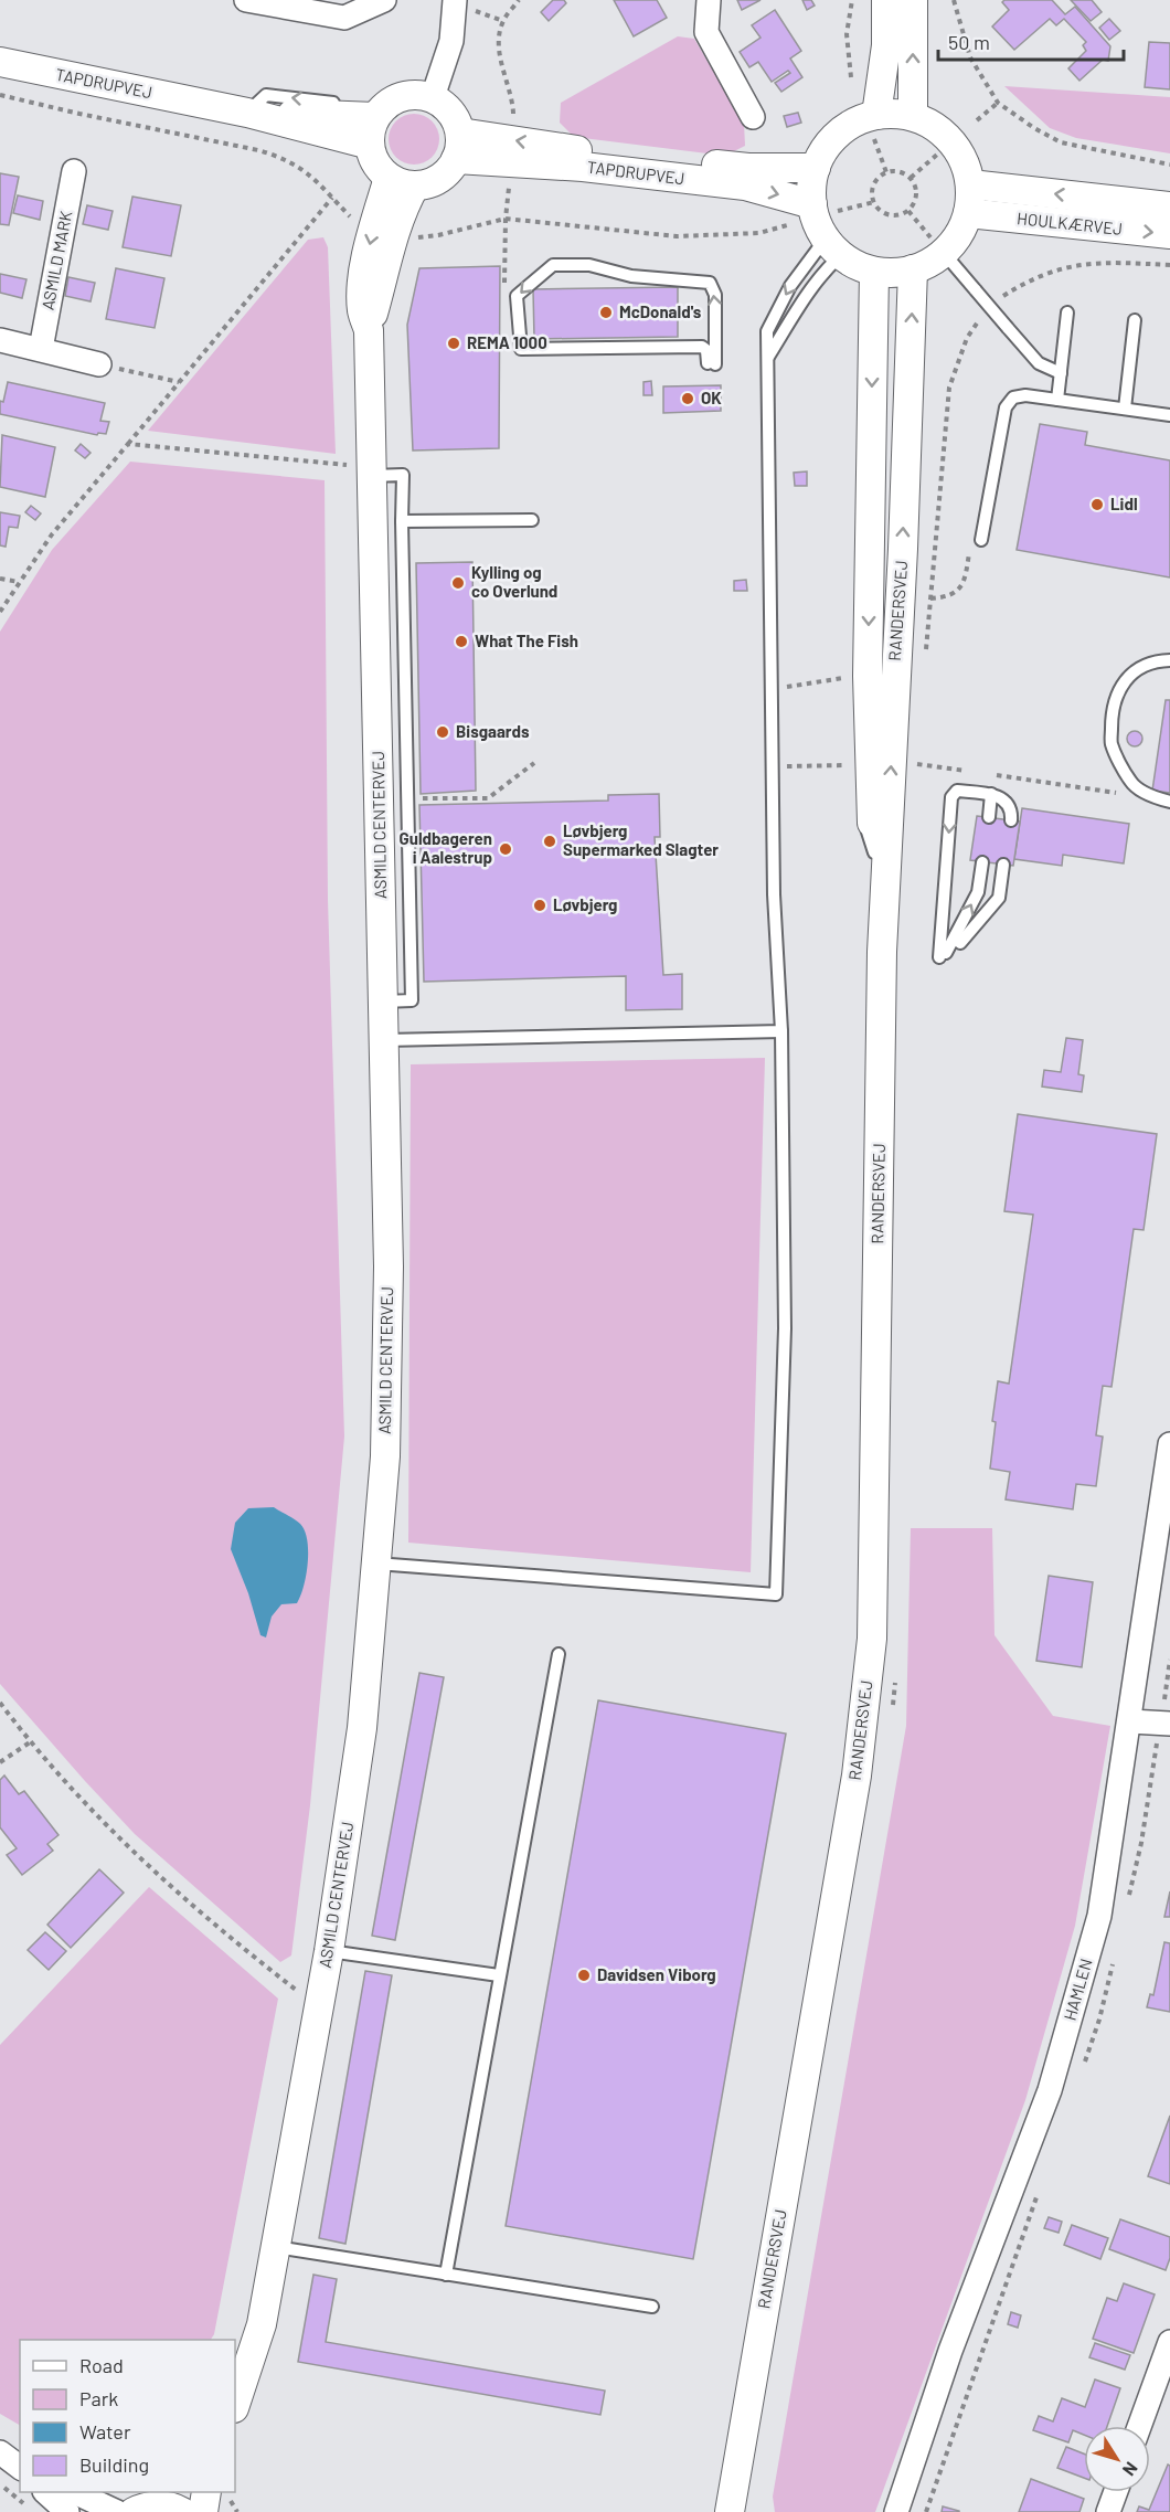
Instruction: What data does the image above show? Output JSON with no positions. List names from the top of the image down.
{
  "streets": {
    "street": [
      "TAPDRUPVEJ",
      "HOULKÆRVEJ",
      "ASMILD MARK",
      "RANDERSVEJ",
      "ASMILD CENTERVEJ",
      "HAMLEN"
    ]
  },
  "crossings": [
    ["TAPDRUPVEJ", "ASMILD CENTERVEJ"]
  ],
  "places": [
    "McDonald's",
    "REMA 1000",
    "OK",
    "Lidl",
    "Kylling og co Overlund",
    "What The Fish",
    "Bisgaards",
    "Løvbjerg Supermarked Slagter",
    "Guldbageren i Aalestrup",
    "Løvbjerg",
    "Davidsen Viborg"
  ],
  "legend": [
    "Road",
    "Park",
    "Water",
    "Building"
  ],
  "scale_bar": "50 m",
  "north": "bottom right"
}
